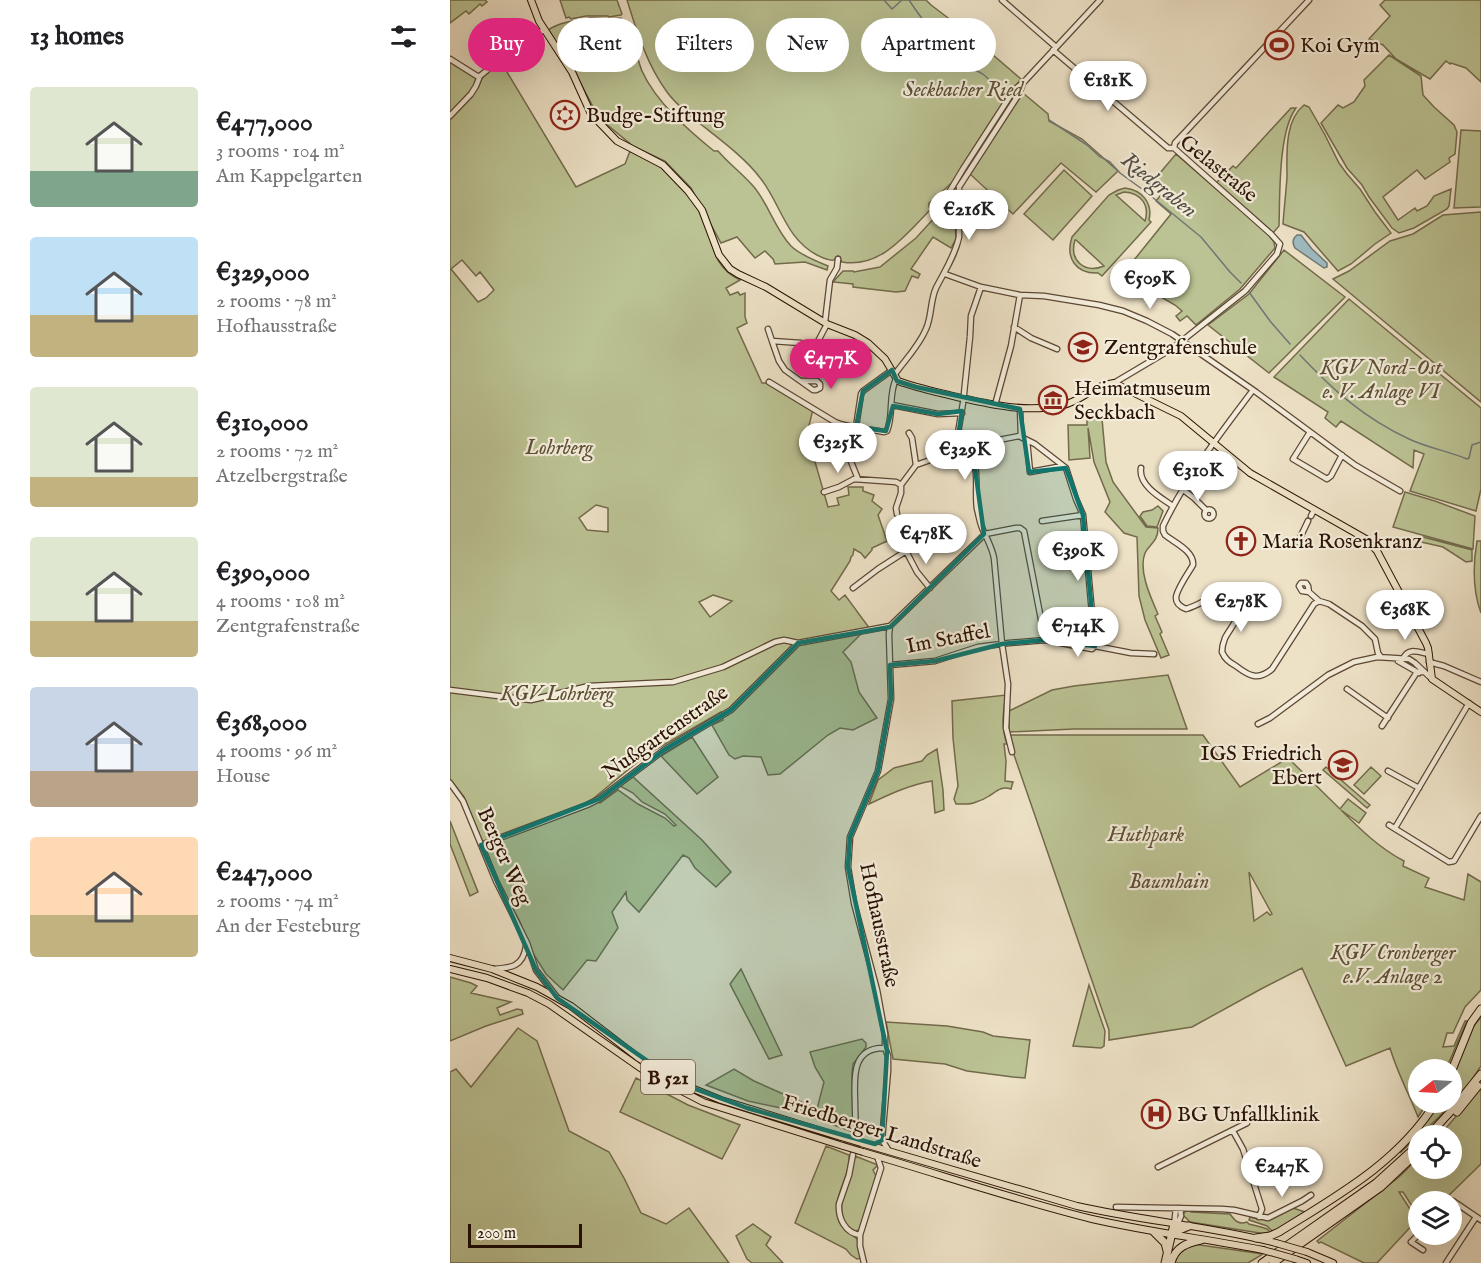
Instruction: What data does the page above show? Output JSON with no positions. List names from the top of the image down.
{
  "streets": {
    "main road": ["B 521", "Friedberger Landstraße"],
    "street": [
      "Gelastraße",
      "Im Staffel",
      "Nußgartenstraße",
      "Berger Weg",
      "Hofhausstraße"
    ]
  },
  "crossings": [
    ["Im Staffel", "Hofhausstraße"],
    ["Nußgartenstraße", "Berger Weg"],
    ["Berger Weg", "Friedberger Landstraße"]
  ],
  "water": ["Riedgraben"],
  "parks": [
    "Seckbacher Ried",
    "KGV Nord-Ost e. V. Anlage VI",
    "Lohrberg",
    "KGV Lohrberg",
    "Huthpark",
    "Baumhain",
    "KGV Cronberger e.V. Anlage 2"
  ],
  "places": {
    "sports": ["Koi Gym"],
    "synagogue": ["Budge-Stiftung"],
    "school or university": ["Zentgrafenschule", "IGS Friedrich Ebert"],
    "museum": ["Heimatmuseum Seckbach"],
    "church": ["Maria Rosenkranz"],
    "hospital": ["BG Unfallklinik"]
  },
  "scale_bar": "200 m",
  "north": "left",
  "page": {
    "heading": "13 homes",
    "chip": [
      "Buy",
      "Rent",
      "Filters",
      "New",
      "Apartment"
    ],
    "price": [
      "€181K",
      "€216K",
      "€509K",
      "€477K",
      "€325K",
      "€329K",
      "€310K",
      "€478K",
      "€390K",
      "€278K",
      "€368K",
      "€714K",
      "€247K"
    ],
    "list": [
      {
        "name": "€477,000",
        "note": "3 rooms · 104 m² · Am Kappelgarten"
      },
      {
        "name": "€329,000",
        "note": "2 rooms · 78 m² · Hofhausstraße"
      },
      {
        "name": "€310,000",
        "note": "2 rooms · 72 m² · Atzelbergstraße"
      },
      {
        "name": "€390,000",
        "note": "4 rooms · 108 m² · Zentgrafenstraße"
      },
      {
        "name": "€368,000",
        "note": "4 rooms · 96 m² · House"
      },
      {
        "name": "€247,000",
        "note": "2 rooms · 74 m² · An der Festeburg"
      }
    ],
    "scale": "200 m"
  }
}
